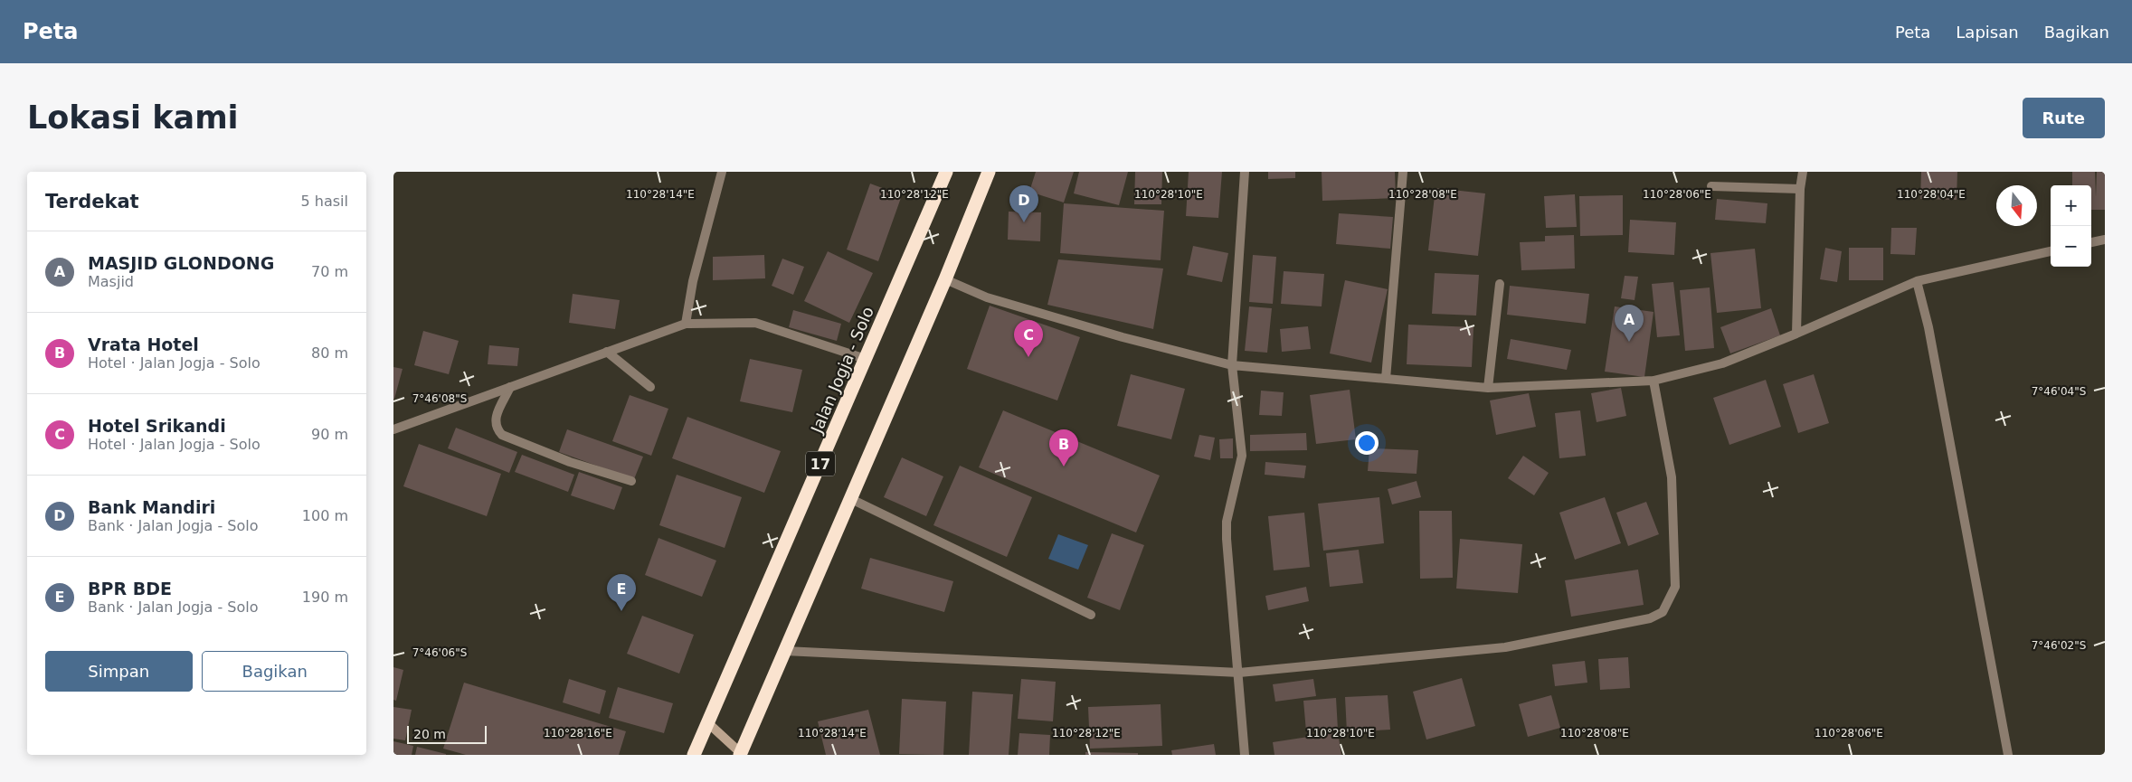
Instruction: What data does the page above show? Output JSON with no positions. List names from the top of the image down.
{
  "streets": {
    "highway": ["Jalan Jogja - Solo", "17"]
  },
  "scale_bar": "20 m",
  "north": "bottom",
  "page": {
    "header": "Peta",
    "nav": ["Peta", "Lapisan", "Bagikan"],
    "buttons": [
      "Rute",
      ["Simpan", "Bagikan"]
    ],
    "title": "Lokasi kami",
    "heading": ["Terdekat", "5 hasil"],
    "map_buttons": ["+", "−"],
    "pins": [
      "D",
      "A",
      "C",
      "B",
      "E"
    ],
    "list": [
      {
        "mark": "A",
        "name": "MASJID GLONDONG",
        "note": "Masjid",
        "value": "70 m"
      },
      {
        "mark": "B",
        "name": "Vrata Hotel",
        "note": "Hotel · Jalan Jogja - Solo",
        "value": "80 m"
      },
      {
        "mark": "C",
        "name": "Hotel Srikandi",
        "note": "Hotel · Jalan Jogja - Solo",
        "value": "90 m"
      },
      {
        "mark": "D",
        "name": "Bank Mandiri",
        "note": "Bank · Jalan Jogja - Solo",
        "value": "100 m"
      },
      {
        "mark": "E",
        "name": "BPR BDE",
        "note": "Bank · Jalan Jogja - Solo",
        "value": "190 m"
      }
    ],
    "scale": "20 m"
  },
  "coordinates": [
    "110°28'14\"E",
    "110°28'12\"E",
    "110°28'10\"E",
    "110°28'08\"E",
    "110°28'06\"E",
    "110°28'04\"E",
    "7°46'04\"S",
    "7°46'08\"S",
    "7°46'02\"S",
    "7°46'06\"S",
    "110°28'16\"E"
  ]
}
